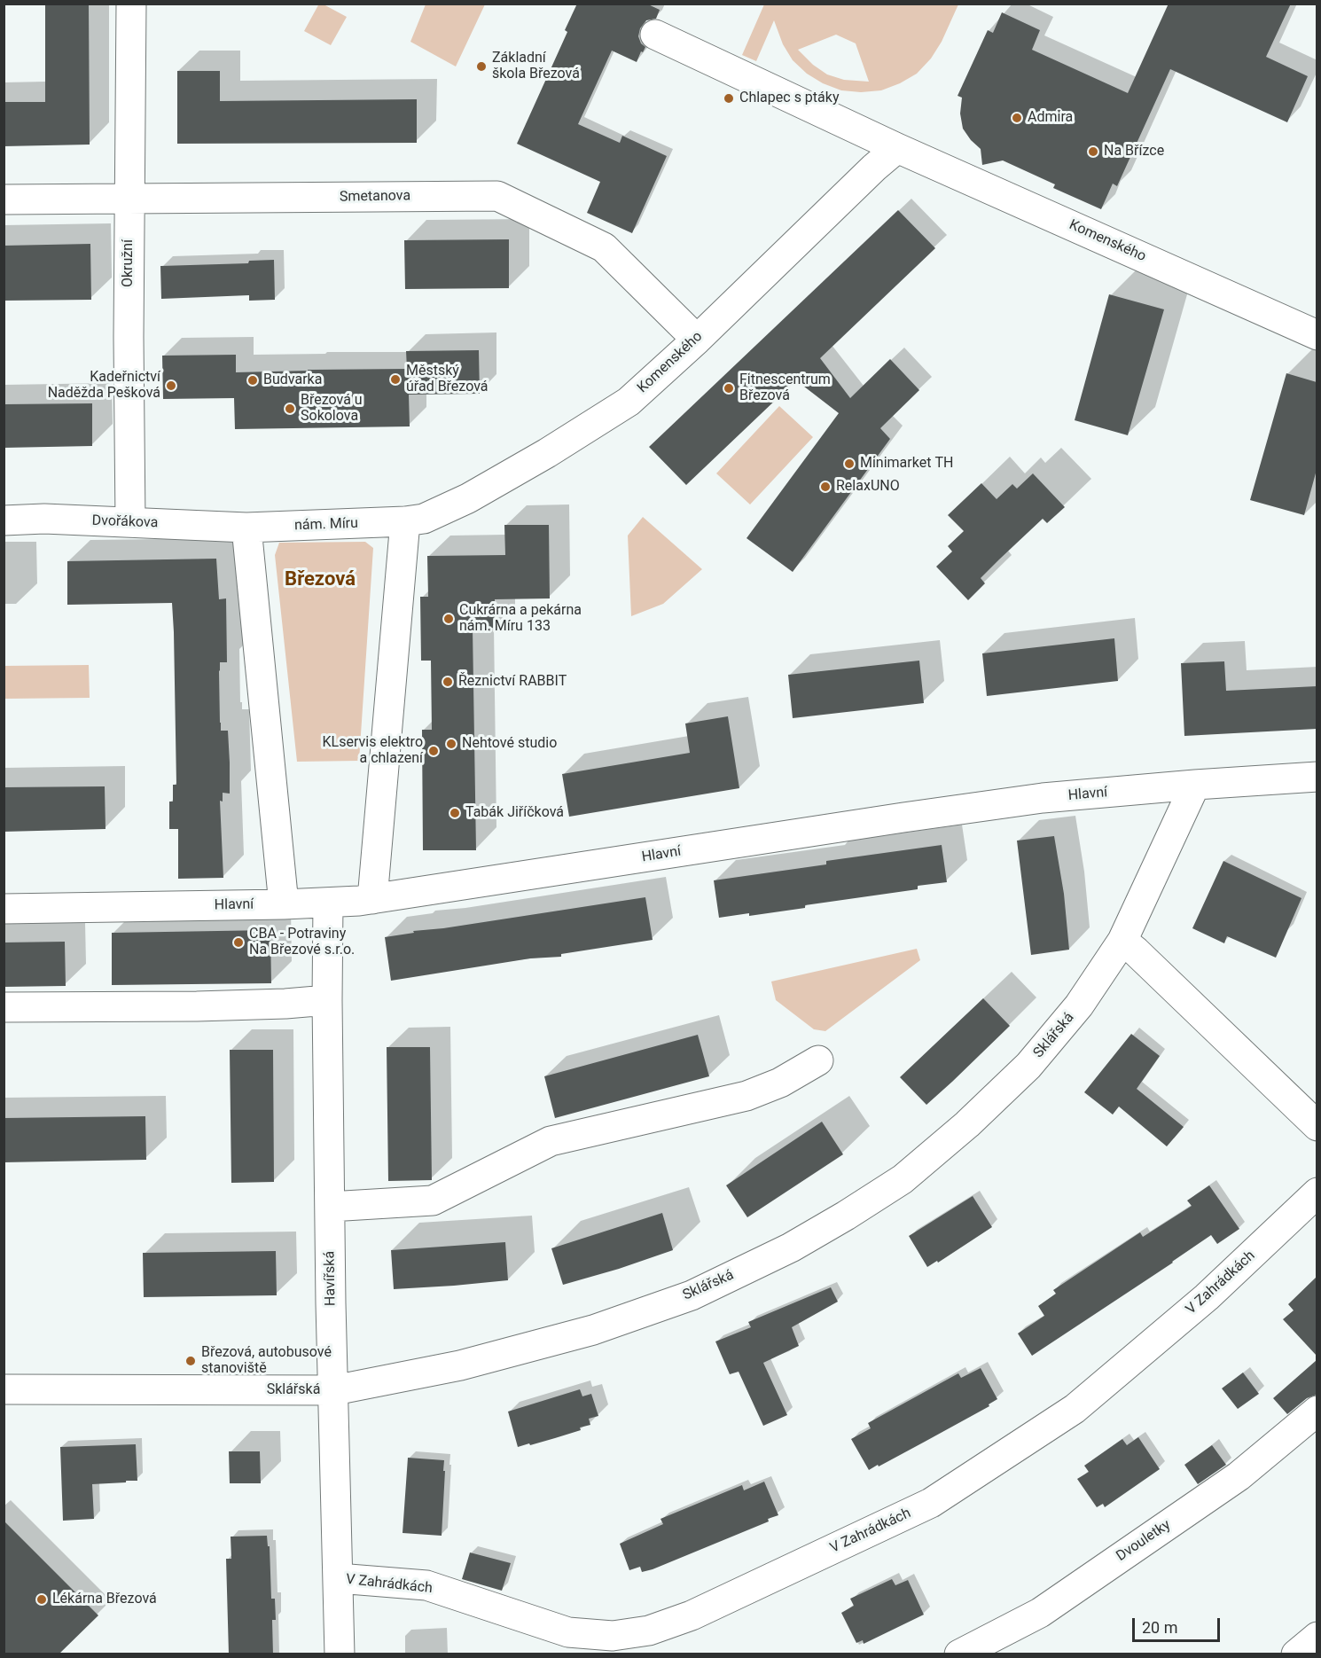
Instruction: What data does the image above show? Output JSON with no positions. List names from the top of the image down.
{
  "streets": {
    "street": [
      "Smetanova",
      "Komenského",
      "Okružní",
      "Dvořákova",
      "nám. Míru",
      "Hlavní",
      "Sklářská",
      "Havířská",
      "V Zahrádkách",
      "Dvouletky"
    ]
  },
  "crossings": [
    ["Smetanova", "Komenského"],
    ["Smetanova", "Okružní"],
    ["Komenského", "nám. Míru"],
    ["Okružní", "Dvořákova"],
    ["Dvořákova", "nám. Míru"],
    ["Hlavní", "Sklářská"],
    ["Hlavní", "Havířská"],
    ["Sklářská", "Havířská"],
    ["Havířská", "V Zahrádkách"]
  ],
  "districts": ["Březová"],
  "places": [
    "Základní škola Březová",
    "Chlapec s ptáky",
    "Admira",
    "Na Břízce",
    "Městský úřad Březová",
    "Budvarka",
    "Kadeřnictví Naděžda Pešková",
    "Fitnescentrum Březová",
    "Březová u Sokolova",
    "Minimarket TH",
    "RelaxUNO",
    "Cukrárna a pekárna nám. Míru 133",
    "Řeznictví RABBIT",
    "Nehtové studio",
    "KLservis elektro a chlazení",
    "Tabák Jiříčková",
    "CBA - Potraviny Na Březové s.r.o.",
    "Březová, autobusové stanoviště",
    "Lékárna Březová"
  ],
  "scale_bar": "20 m"
}
